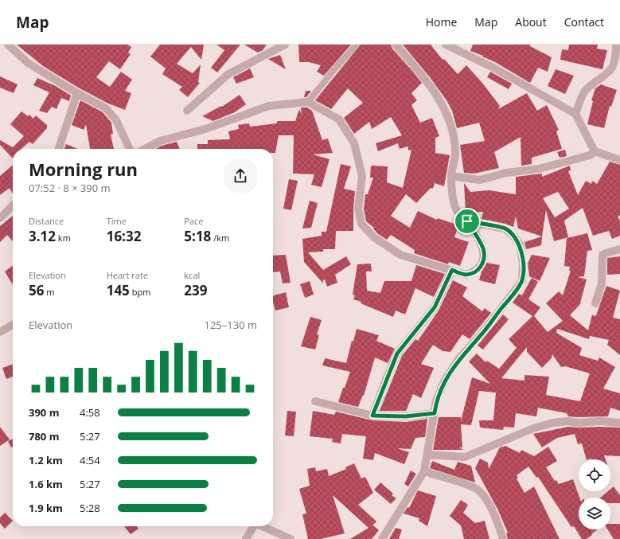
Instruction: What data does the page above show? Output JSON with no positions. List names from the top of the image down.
{
  "page": {
    "header": "Map",
    "nav": [
      "Home",
      "Map",
      "About",
      "Contact"
    ],
    "heading": ["Morning run", "07:52 · 8 × 390 m"],
    "stats": [
      ["Distance", "3.12 km"],
      ["Time", "16:32"],
      ["Pace", "5:18 /km"],
      ["Elevation", "56 m"],
      ["Heart rate", "145 bpm"],
      ["kcal", "239"]
    ],
    "chart": ["Elevation", "125–130 m"],
    "list": [
      {
        "name": "390 m",
        "note": "4:58"
      },
      {
        "name": "780 m",
        "note": "5:27"
      },
      {
        "name": "1.2 km",
        "note": "4:54"
      },
      {
        "name": "1.6 km",
        "note": "5:27"
      },
      {
        "name": "1.9 km",
        "note": "5:28"
      }
    ]
  }
}
